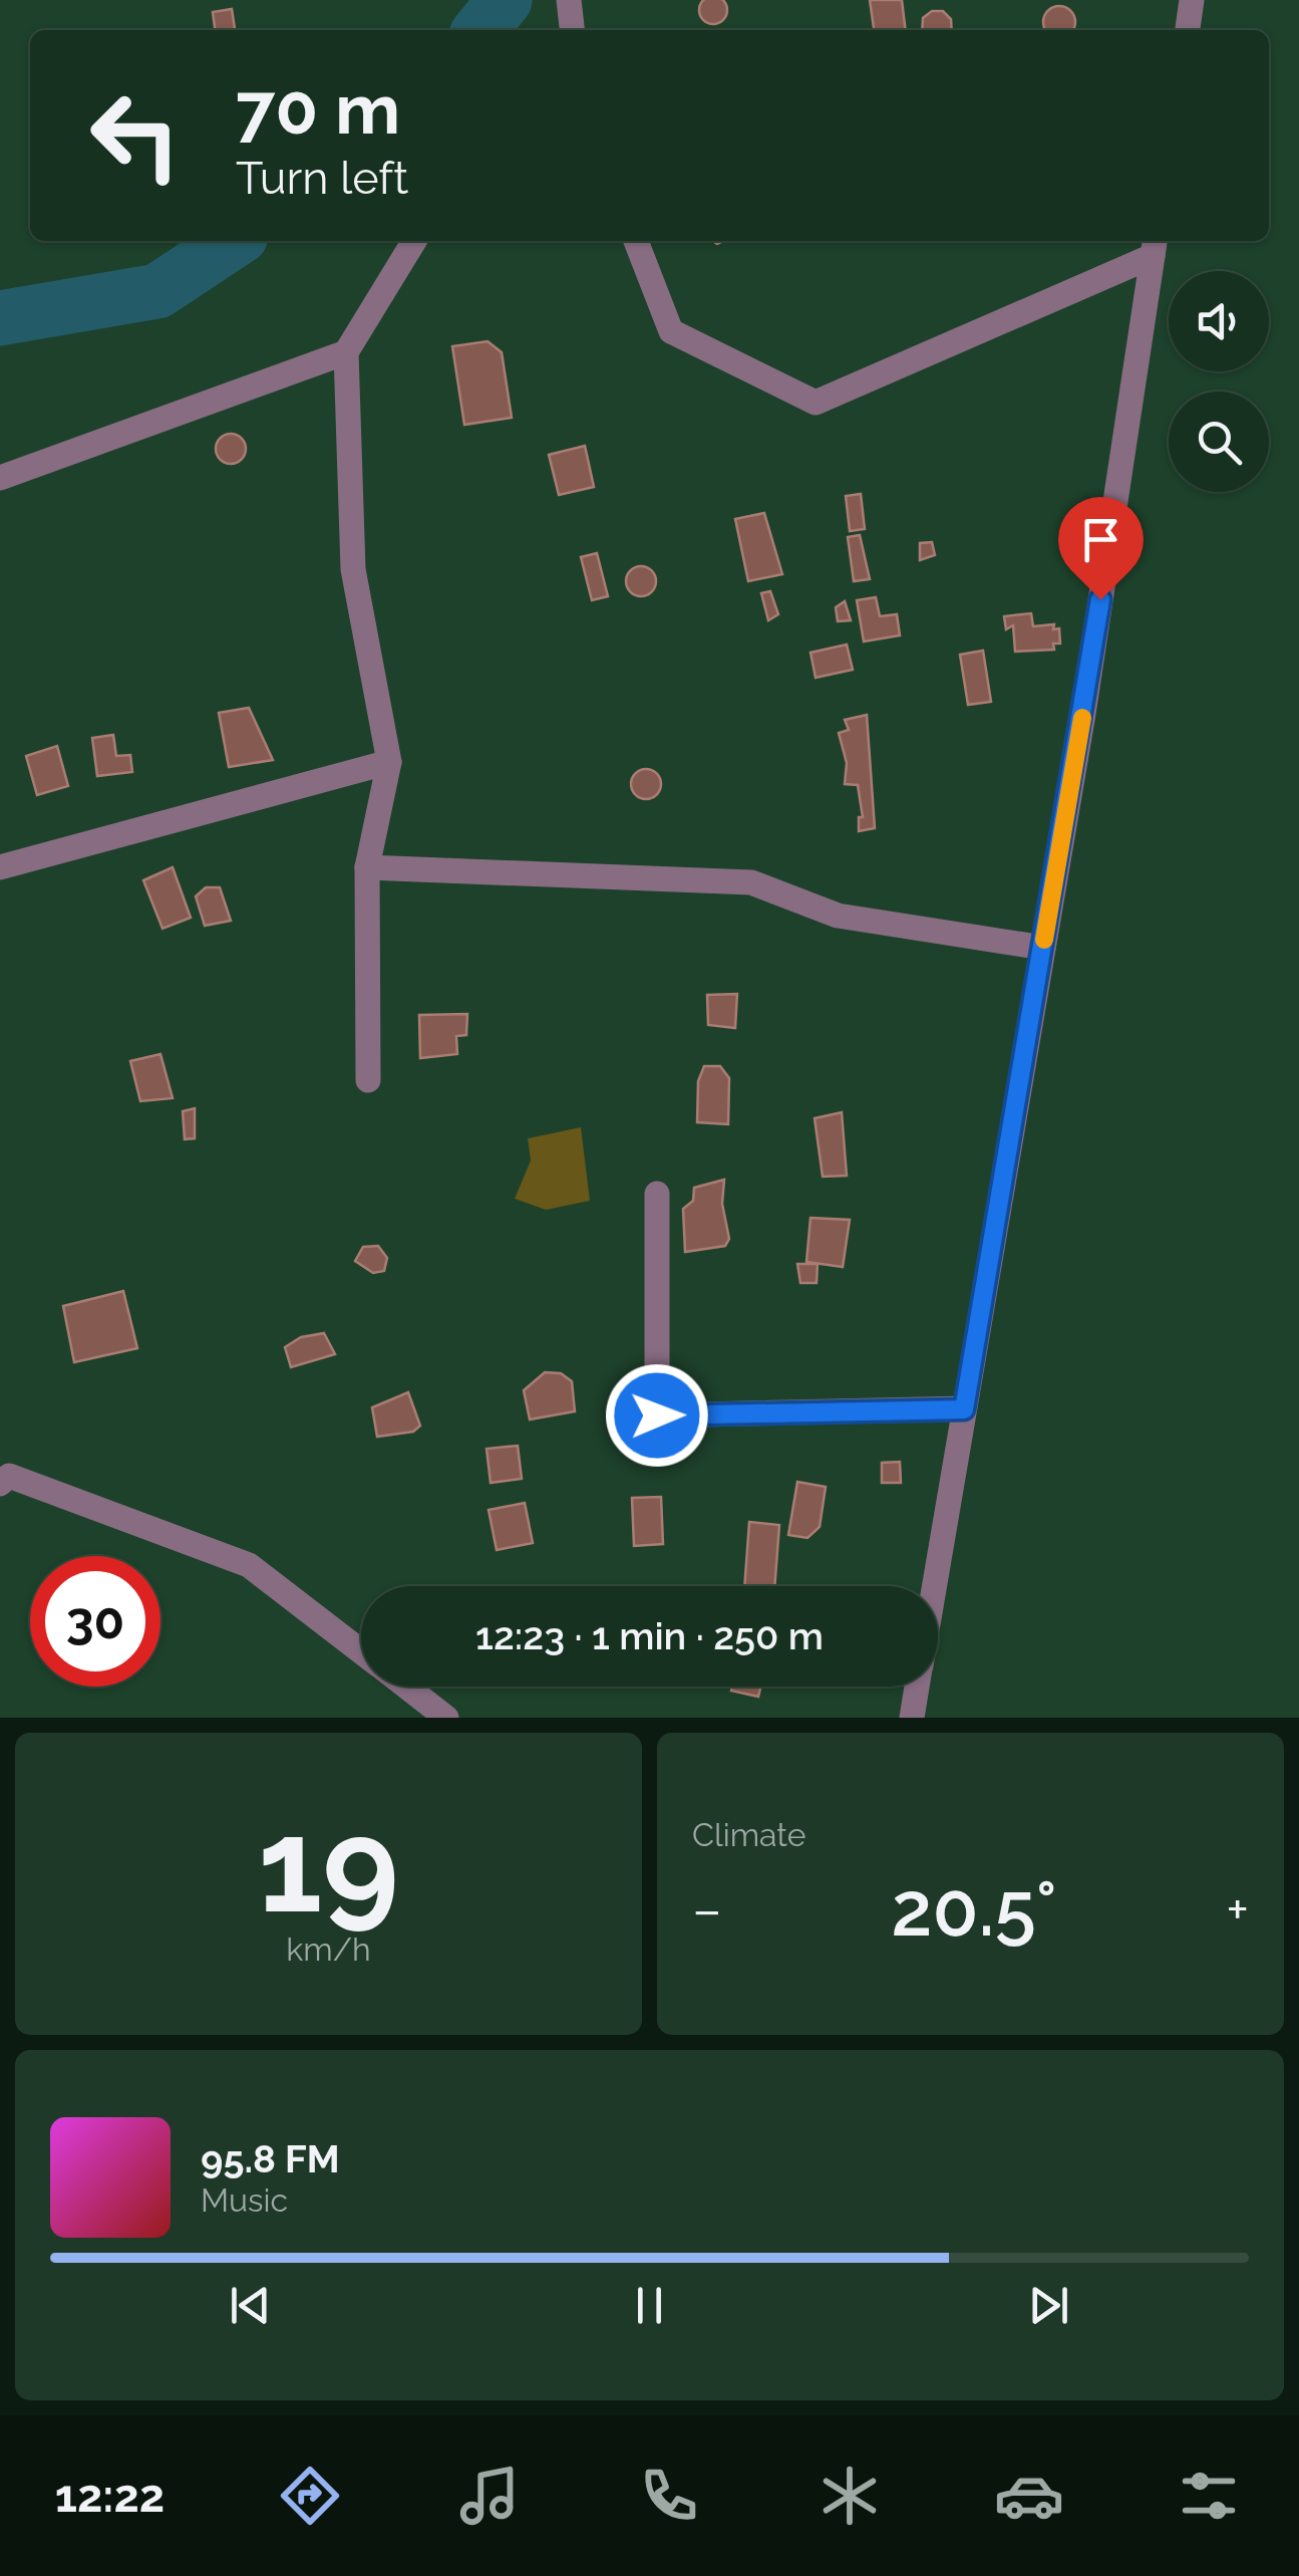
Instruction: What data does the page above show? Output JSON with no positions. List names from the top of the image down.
{
  "page": {
    "turn": ["70 m", "Turn left"],
    "limit": "30",
    "trip": "12:23 · 1 min · 250 m",
    "tile": [
      ["19", "km/h"],
      "Climate"
    ],
    "heat": ["−", "20.5°", "+"],
    "song": ["95.8 FM", "Music"],
    "tabs": "12:22"
  }
}
